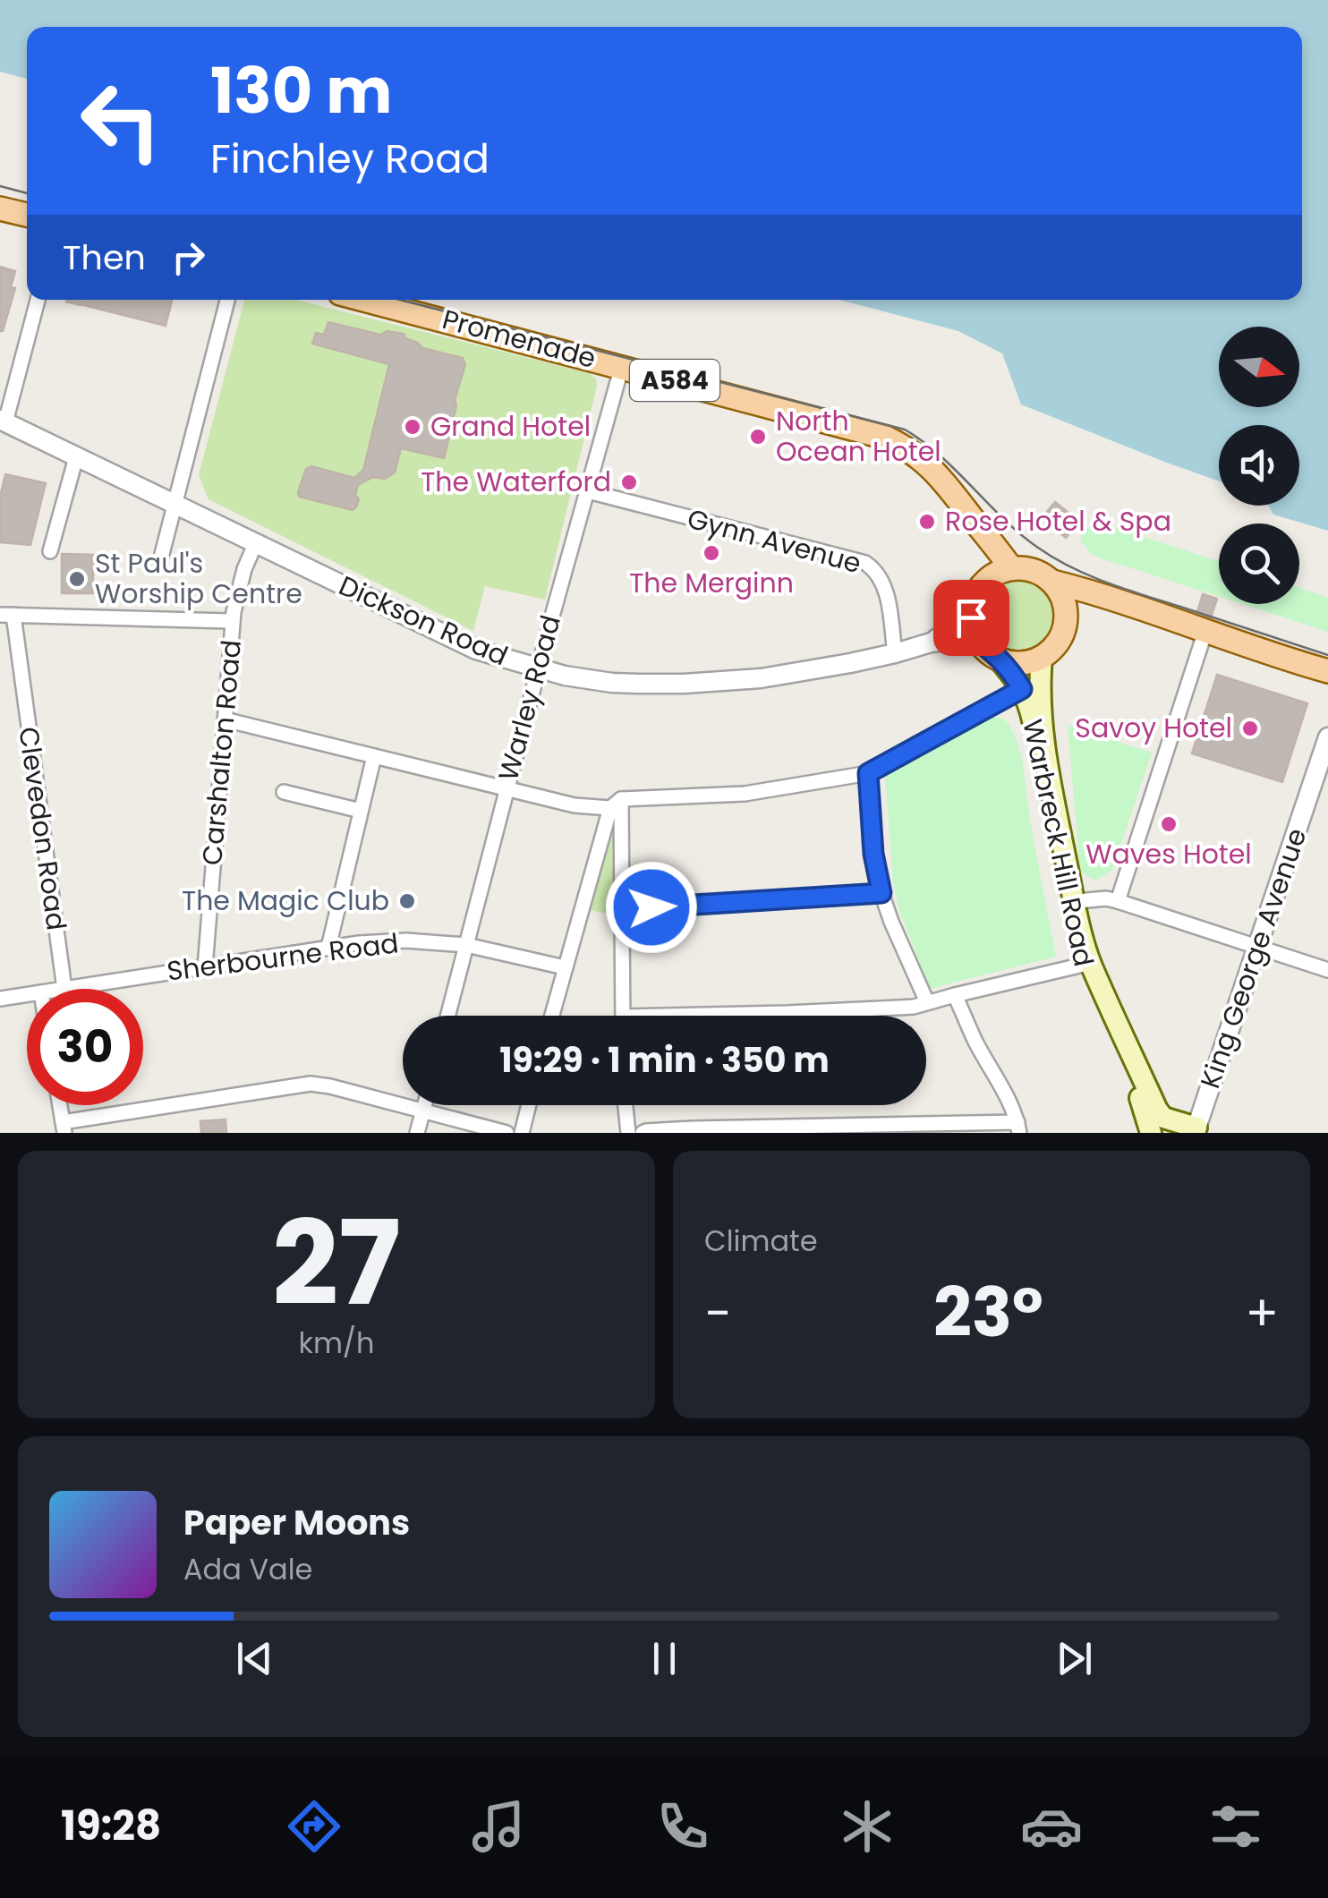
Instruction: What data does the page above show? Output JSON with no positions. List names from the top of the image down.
{
  "streets": {
    "main road": ["Promenade", "A584", "Warbreck Hill Road"],
    "street": [
      "Gynn Avenue",
      "Dickson Road",
      "Warley Road",
      "Carshalton Road",
      "Clevedon Road",
      "Sherbourne Road",
      "King George Avenue"
    ]
  },
  "crossings": [
    ["Promenade", "Dickson Road"],
    ["Promenade", "Warley Road"],
    ["Promenade", "Warbreck Hill Road"],
    ["Gynn Avenue", "Dickson Road"],
    ["Gynn Avenue", "Warley Road"],
    ["Dickson Road", "Warley Road"],
    ["Dickson Road", "Carshalton Road"],
    ["Dickson Road", "Warbreck Hill Road"],
    ["Warley Road", "Sherbourne Road"],
    ["Carshalton Road", "Sherbourne Road"],
    ["Clevedon Road", "Sherbourne Road"],
    ["Warbreck Hill Road", "King George Avenue"]
  ],
  "places": [
    "Grand Hotel",
    "North Ocean Hotel",
    "The Waterford",
    "Rose Hotel & Spa",
    "The Merginn",
    "St Paul's Worship Centre",
    "Savoy Hotel",
    "Waves Hotel",
    "The Magic Club"
  ],
  "north": "right",
  "page": {
    "turn": ["130 m", "Finchley Road"],
    "then": "Then",
    "limit": "30",
    "trip": "19:29 · 1 min · 350 m",
    "tile": [
      ["27", "km/h"],
      "Climate"
    ],
    "heat": ["−", "23°", "+"],
    "song": ["Paper Moons", "Ada Vale"],
    "tabs": "19:28"
  }
}
